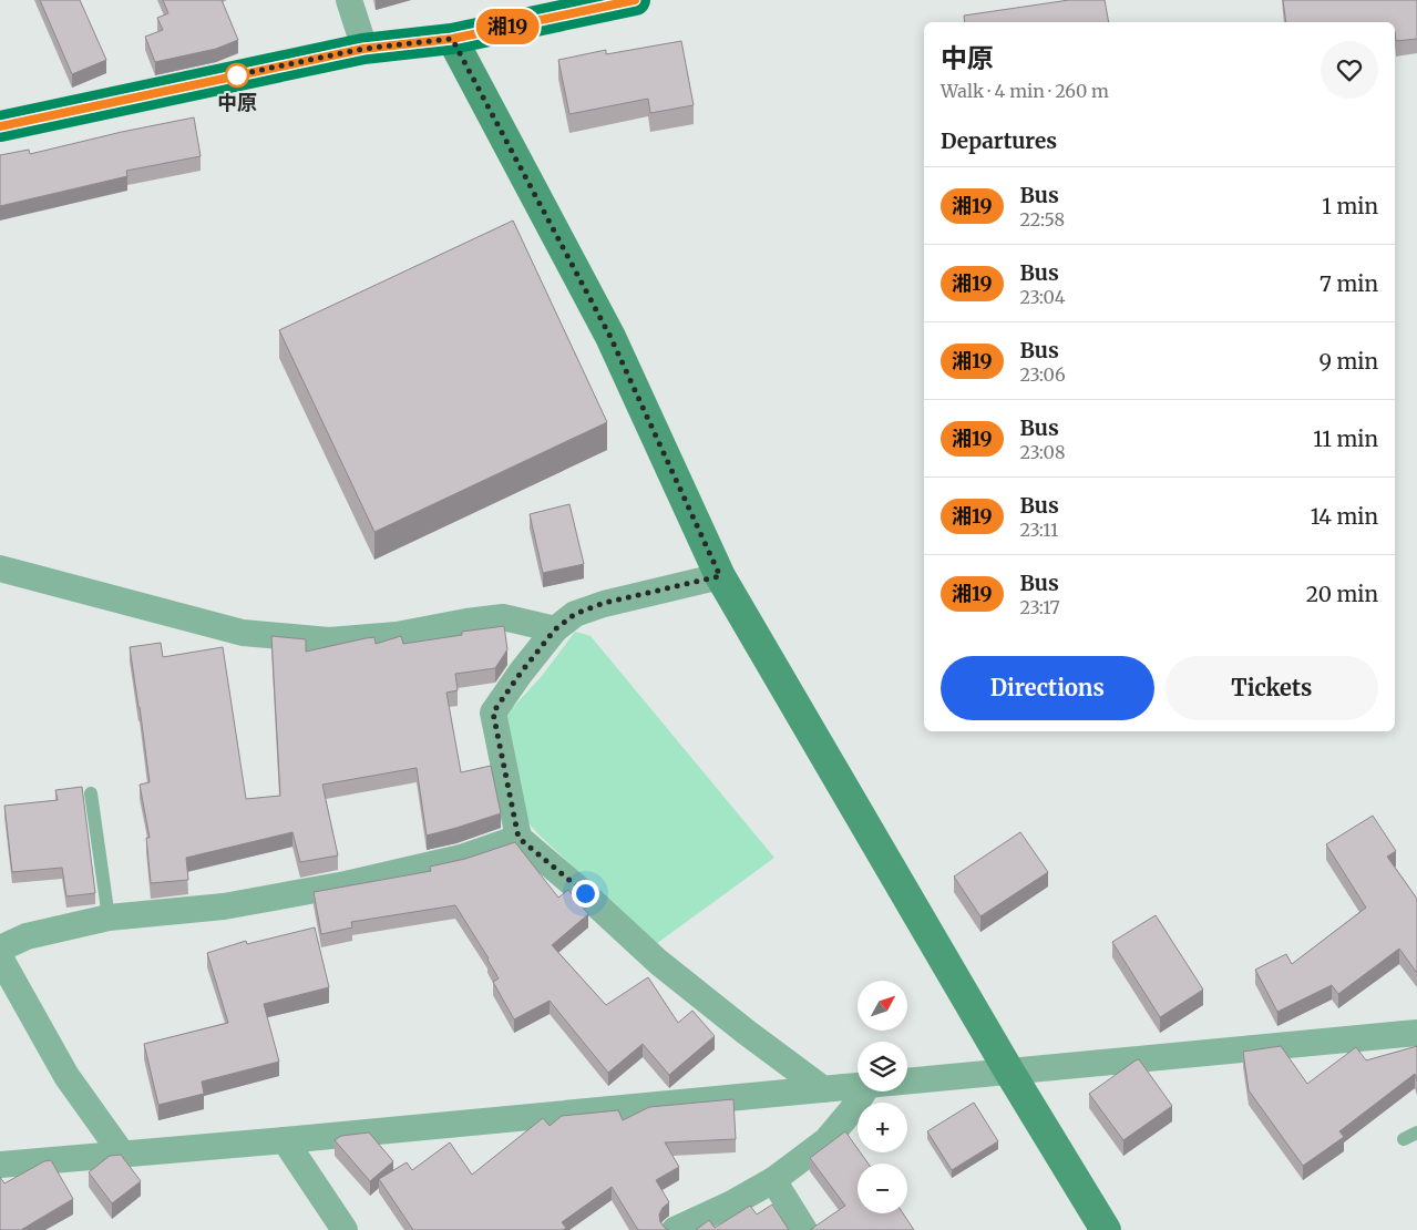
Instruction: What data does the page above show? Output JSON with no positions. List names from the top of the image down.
{
  "places": ["中原"],
  "lines": ["bus line 湘19"],
  "north": "top right",
  "page": {
    "on_map": "湘19",
    "heading": [
      ["中原", "Walk · 4 min · 260 m"],
      "Departures"
    ],
    "list": [
      {
        "mark": "湘19",
        "name": "Bus",
        "note": "22:58",
        "value": "1 min"
      },
      {
        "mark": "湘19",
        "name": "Bus",
        "note": "23:04",
        "value": "7 min"
      },
      {
        "mark": "湘19",
        "name": "Bus",
        "note": "23:06",
        "value": "9 min"
      },
      {
        "mark": "湘19",
        "name": "Bus",
        "note": "23:08",
        "value": "11 min"
      },
      {
        "mark": "湘19",
        "name": "Bus",
        "note": "23:11",
        "value": "14 min"
      },
      {
        "mark": "湘19",
        "name": "Bus",
        "note": "23:17",
        "value": "20 min"
      }
    ],
    "buttons": ["Directions", "Tickets"],
    "map_buttons": ["+", "−"]
  }
}
